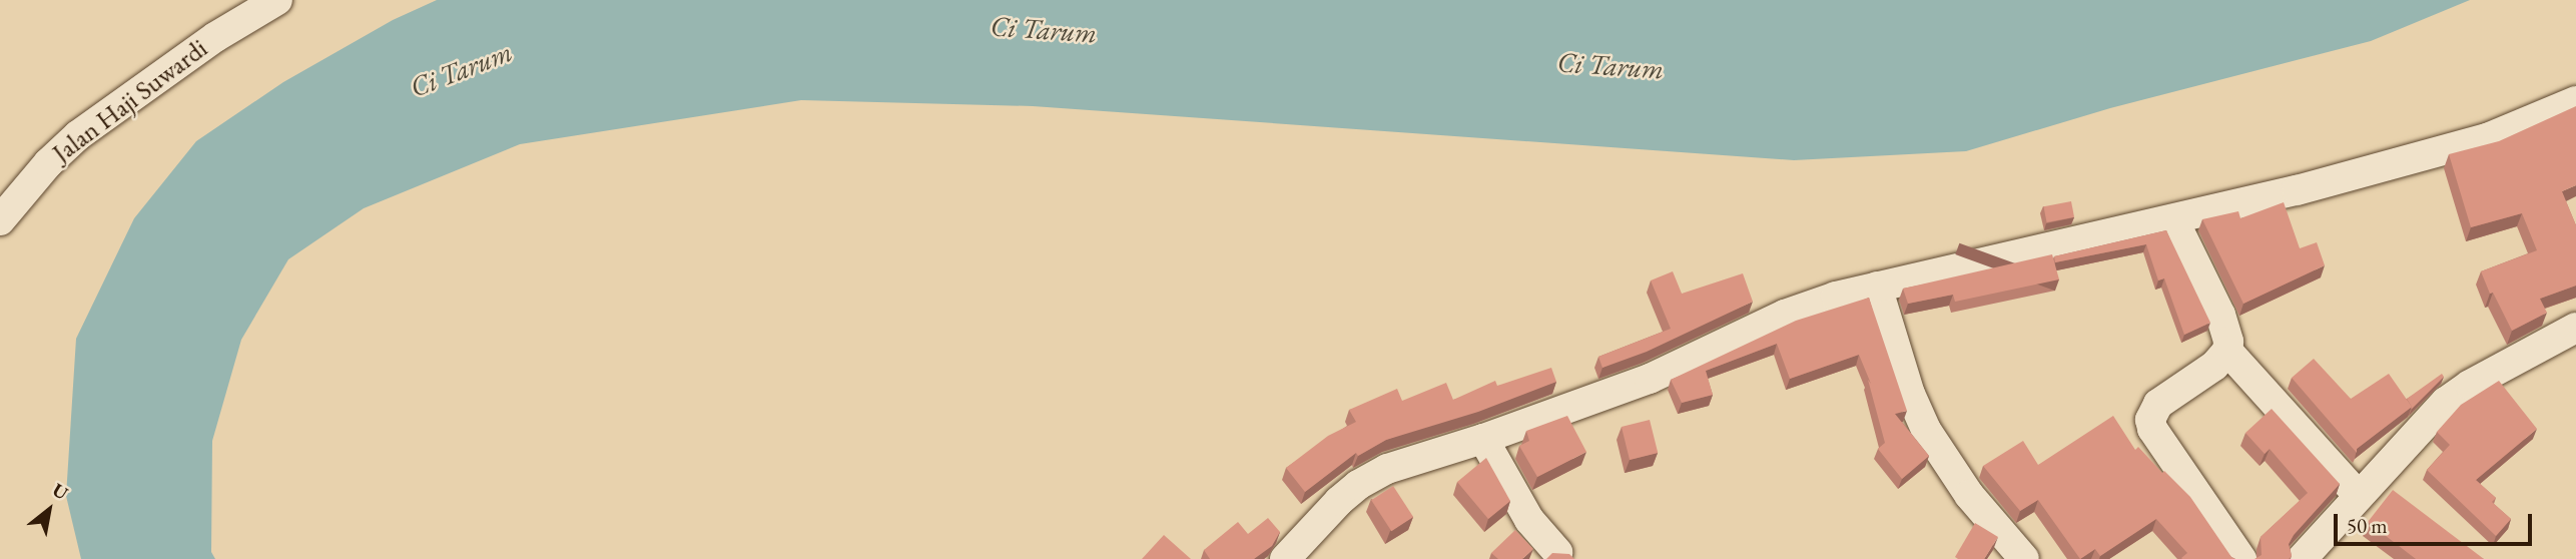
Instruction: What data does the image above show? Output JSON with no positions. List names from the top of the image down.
{
  "streets": {
    "street": ["Jalan Haji Suwardi"]
  },
  "water": ["Ci Tarum"],
  "scale_bar": "50 m",
  "north": "top right"
}
